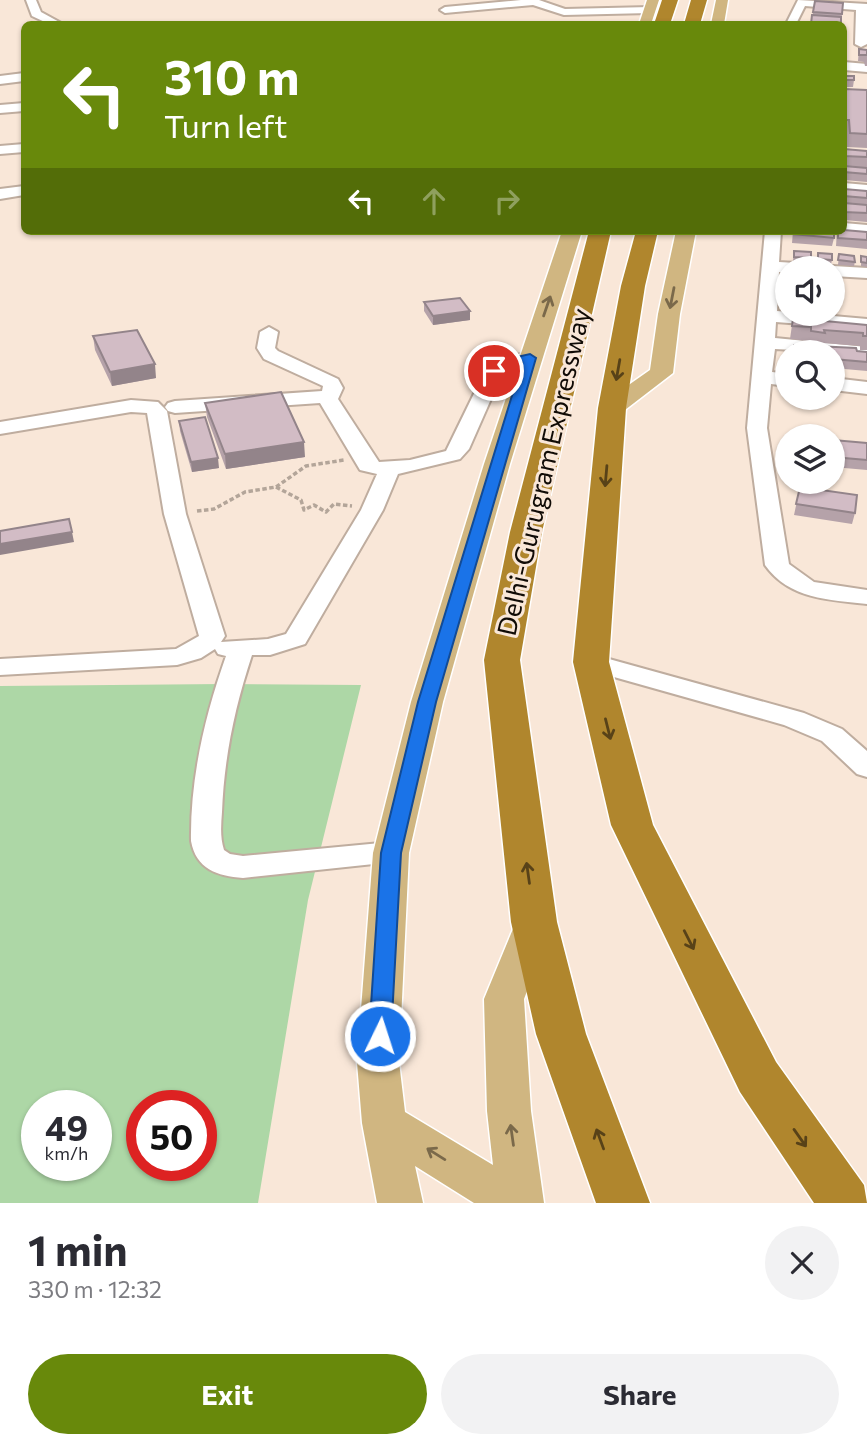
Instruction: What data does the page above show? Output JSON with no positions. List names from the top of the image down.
{
  "streets": {
    "highway": ["Delhi-Gurugram Expressway"]
  },
  "page": {
    "turn": ["310 m", "Turn left"],
    "speed": "49 km/h",
    "limit": "50",
    "heading": ["1 min", "330 m · 12:32"],
    "buttons": ["Exit", "Share"]
  }
}
